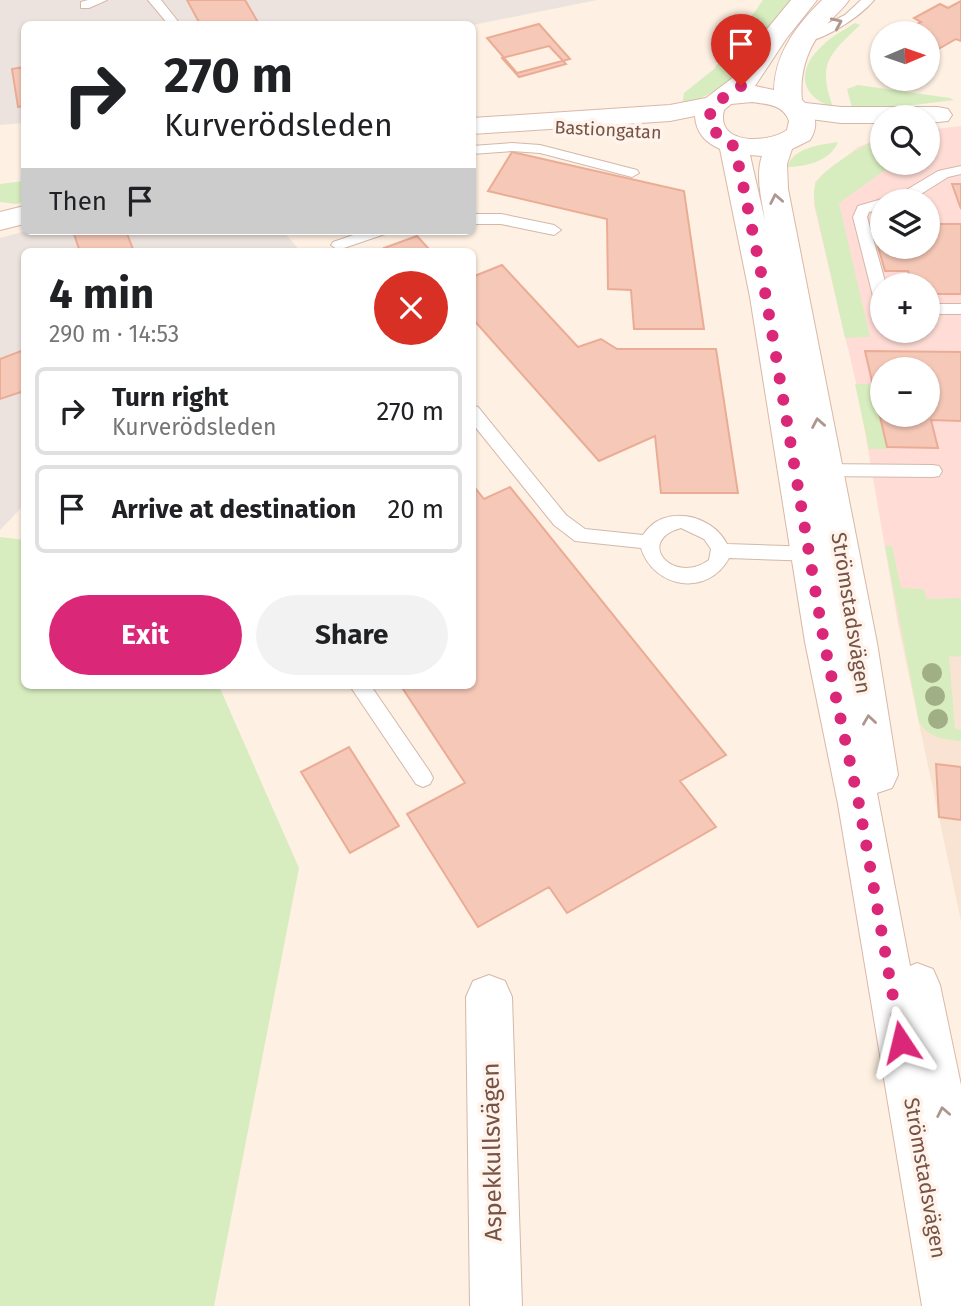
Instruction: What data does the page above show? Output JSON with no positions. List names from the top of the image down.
{
  "streets": {
    "main road": ["Bastiongatan", "Strömstadsvägen", "Aspekkullsvägen"]
  },
  "crossings": [
    ["Bastiongatan", "Strömstadsvägen"]
  ],
  "north": "right",
  "page": {
    "map_buttons": ["+", "−"],
    "turn": ["270 m", "Kurverödsleden"],
    "then": "Then",
    "heading": ["4 min", "290 m · 14:53"],
    "list": [
      {
        "name": "Turn right",
        "note": "Kurverödsleden",
        "value": "270 m"
      },
      {
        "name": "Arrive at destination",
        "value": "20 m"
      }
    ],
    "buttons": ["Exit", "Share"]
  }
}
